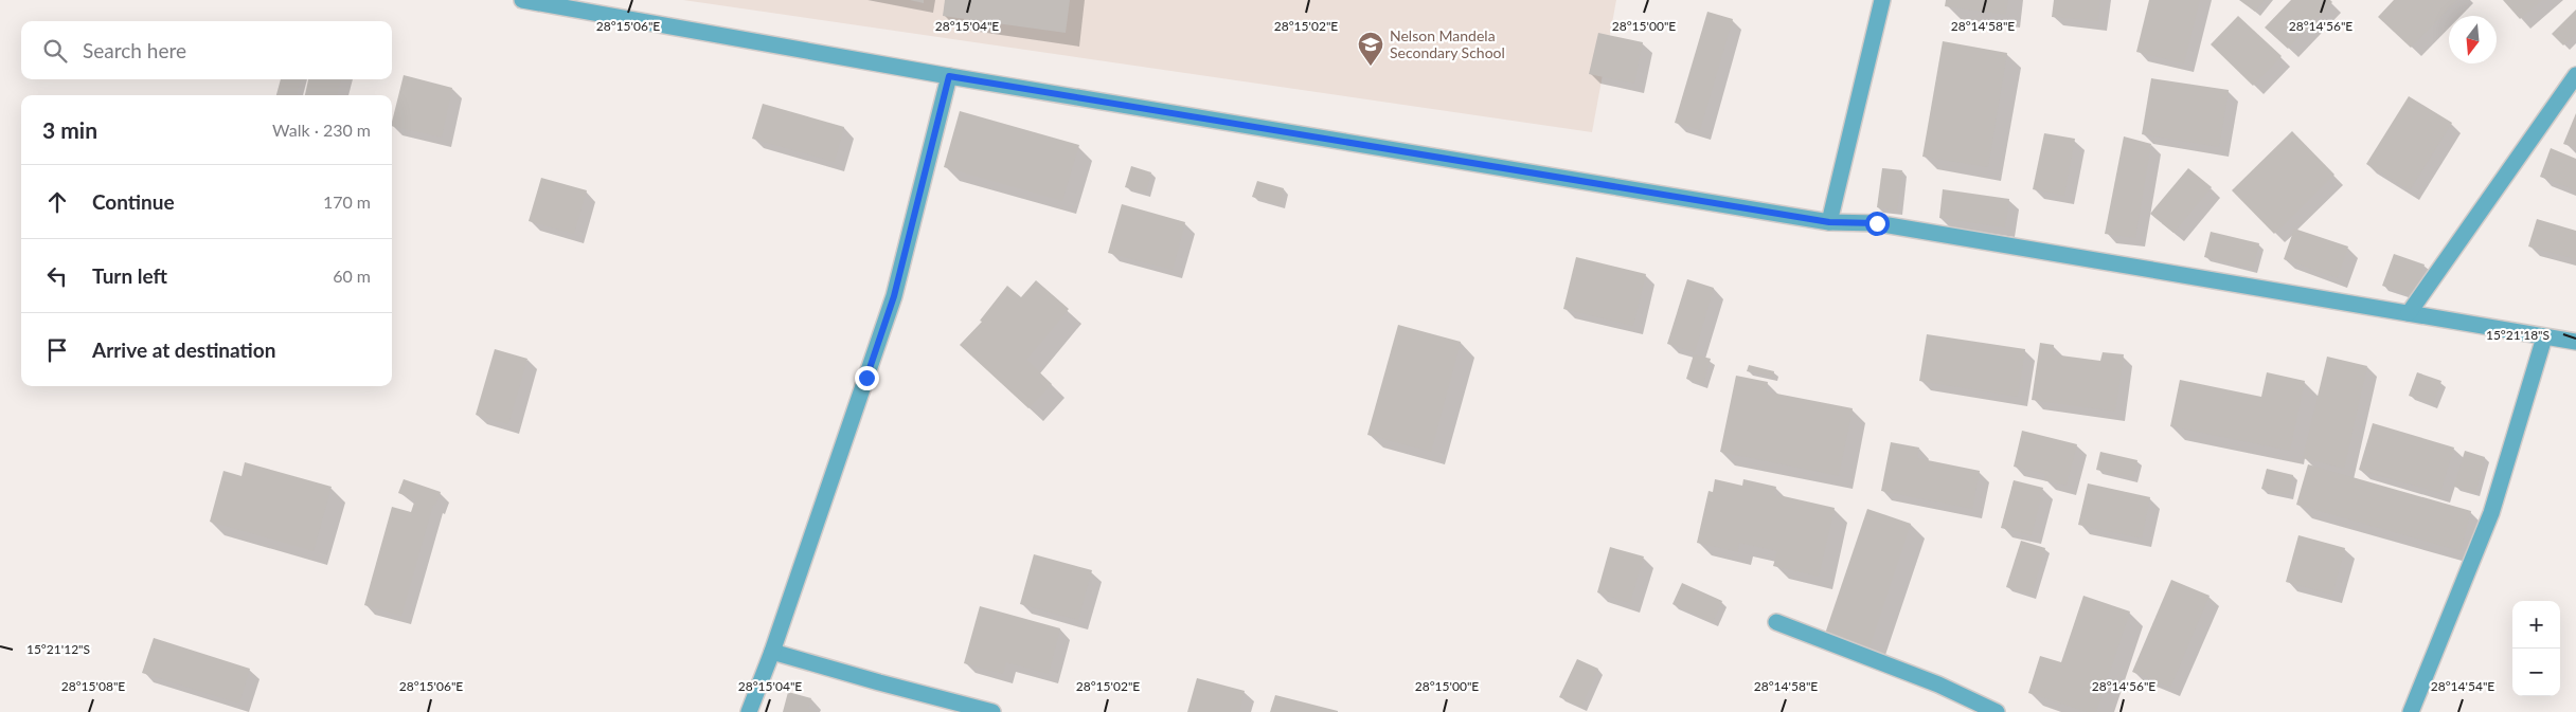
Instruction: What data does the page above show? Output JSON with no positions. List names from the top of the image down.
{
  "places": {
    "school or university": ["Nelson Mandela Secondary School"]
  },
  "north": "bottom",
  "page": {
    "search": "Search here",
    "heading": ["3 min", "Walk · 230 m"],
    "list": [
      ["Continue", "170 m"],
      ["Turn left", "60 m"],
      "Arrive at destination"
    ],
    "map_buttons": ["+", "−"]
  },
  "coordinates": [
    "28°15'06\"E",
    "28°15'04\"E",
    "28°15'02\"E",
    "28°15'00\"E",
    "28°14'58\"E",
    "28°14'56\"E",
    "15°21'18\"S",
    "15°21'12\"S",
    "28°15'08\"E",
    "28°14'54\"E"
  ]
}
